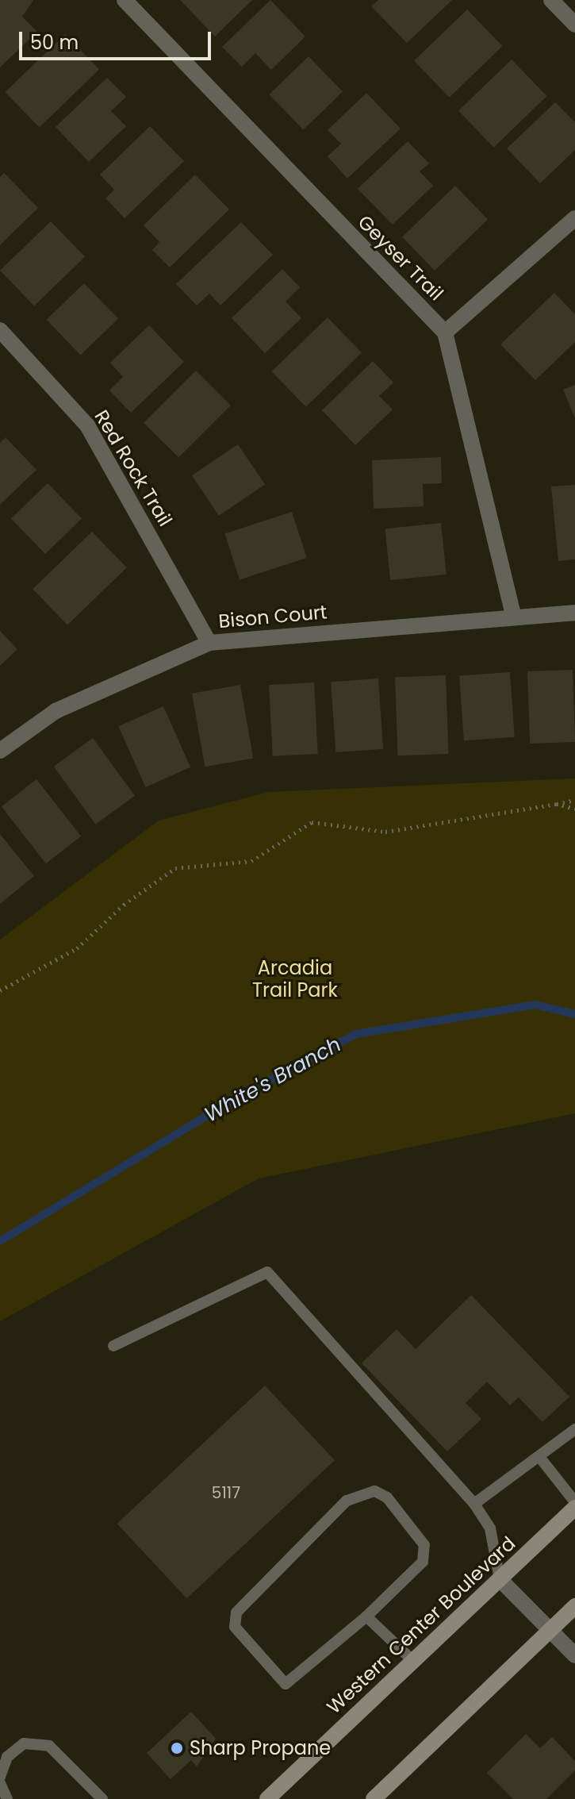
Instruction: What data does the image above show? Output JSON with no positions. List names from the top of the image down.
{
  "streets": {
    "main road": ["Western Center Boulevard"],
    "street": ["Geyser Trail", "Red Rock Trail", "Bison Court"]
  },
  "crossings": [
    ["Red Rock Trail", "Bison Court"]
  ],
  "water": ["White's Branch"],
  "parks": ["Arcadia Trail Park"],
  "places": ["Sharp Propane"],
  "house_numbers": ["5117"],
  "scale_bar": "50 m"
}
